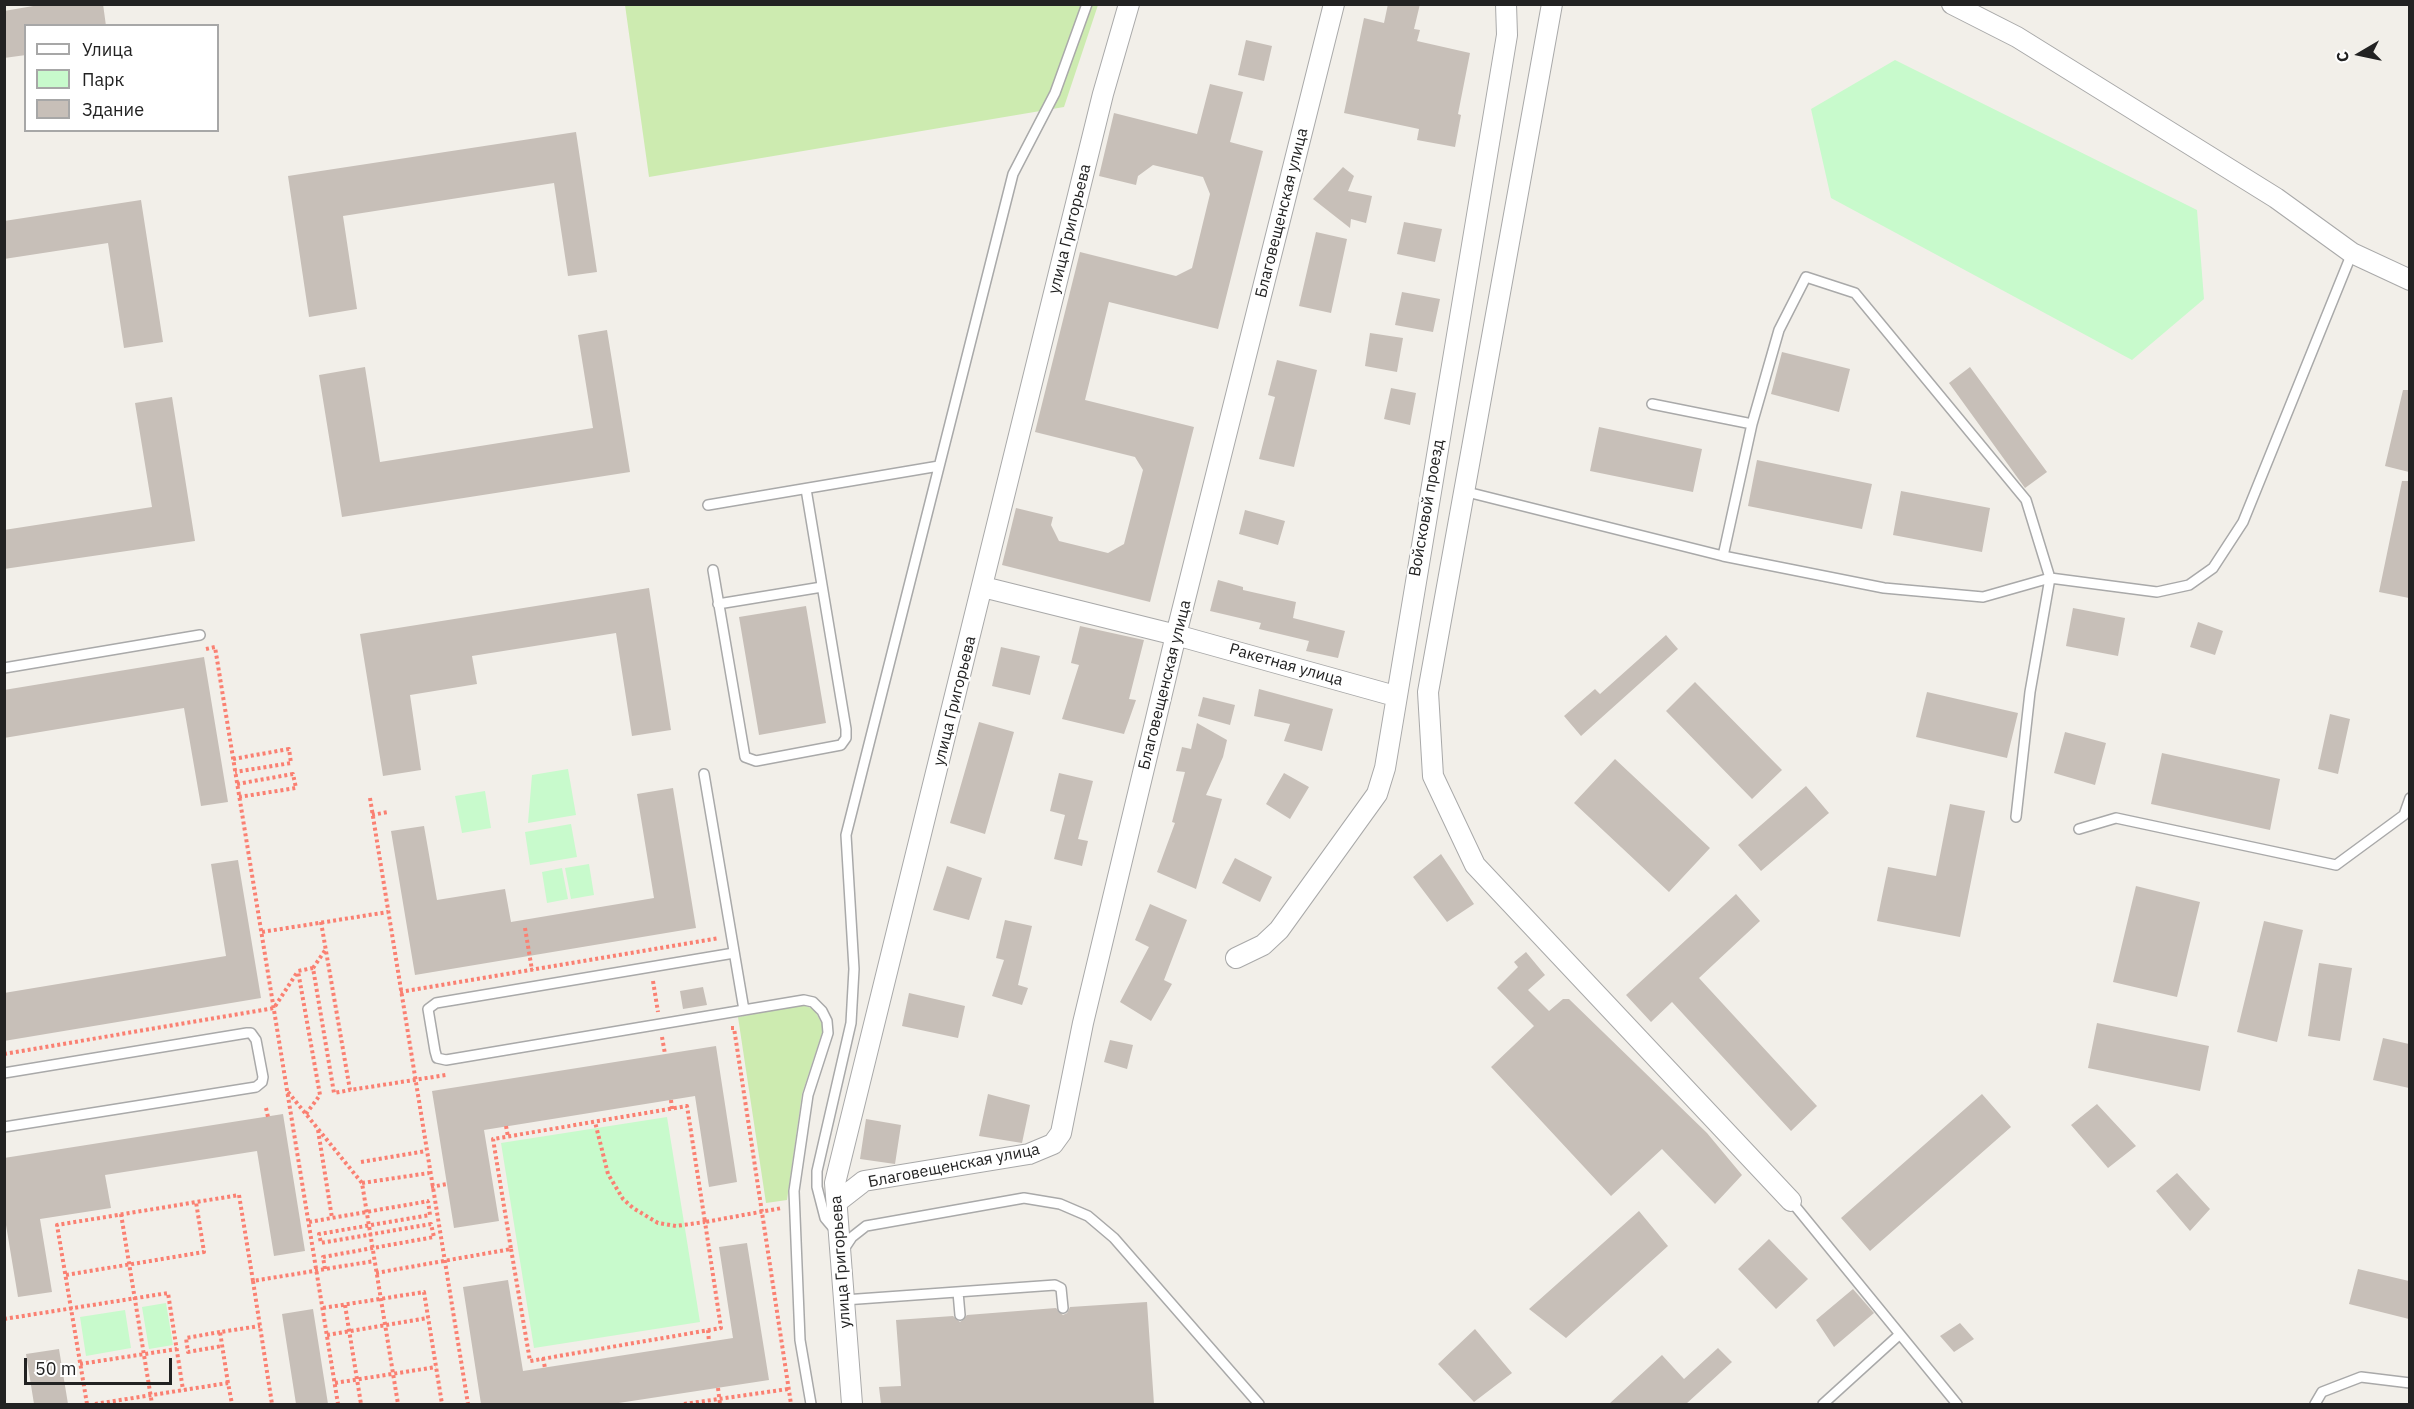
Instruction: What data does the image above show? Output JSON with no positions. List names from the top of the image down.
{
  "streets": {
    "street": [
      "Благовещенская улица",
      "улица Григорьева",
      "Войсковой проезд",
      "Ракетная улица"
    ]
  },
  "crossings": [
    ["Благовещенская улица", "улица Григорьева"],
    ["Благовещенская улица", "Ракетная улица"],
    ["улица Григорьева", "Ракетная улица"],
    ["Войсковой проезд", "Ракетная улица"]
  ],
  "legend": ["Улица", "Парк", "Здание"],
  "scale_bar": "50 m",
  "north": "left"
}
